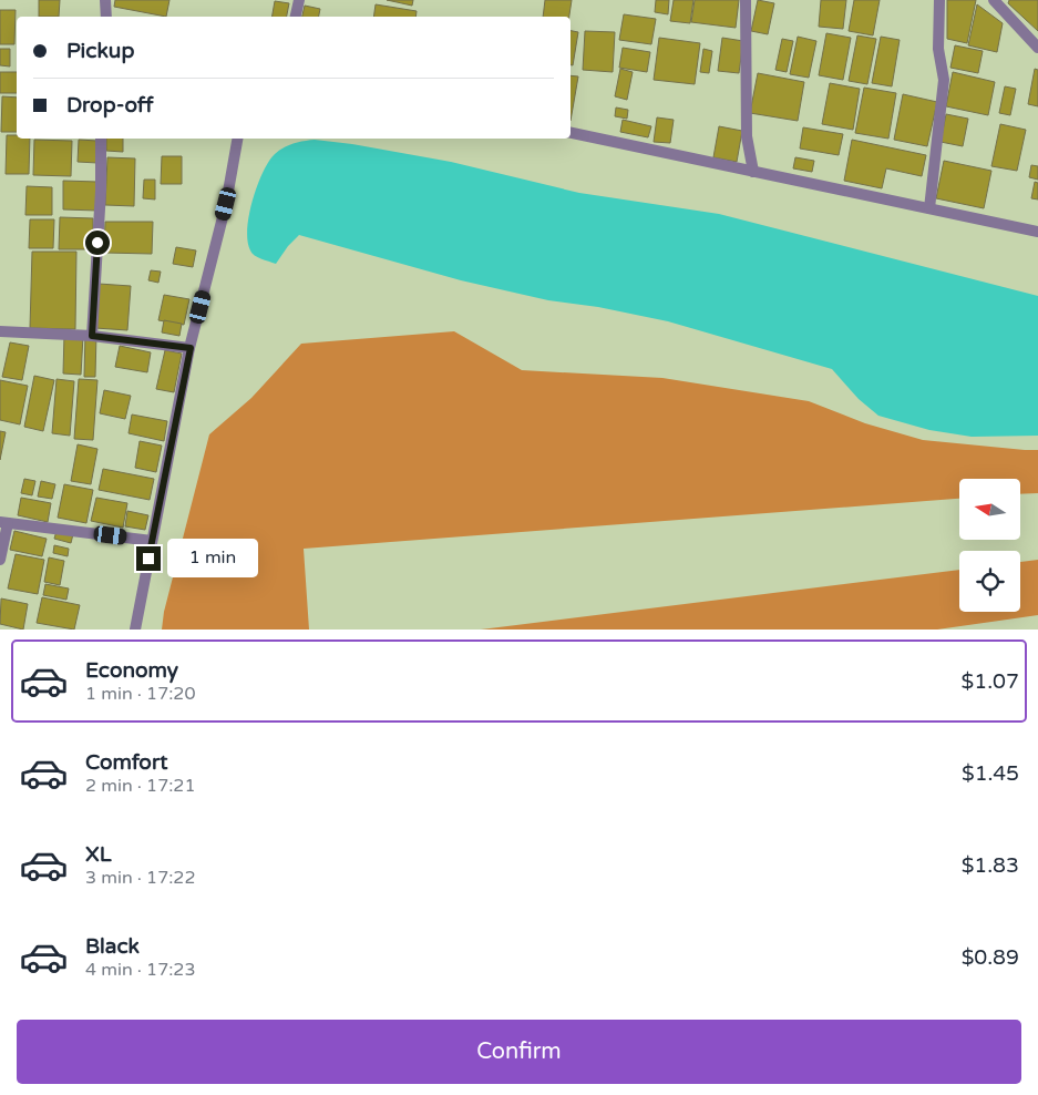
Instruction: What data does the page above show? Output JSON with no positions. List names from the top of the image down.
{
  "north": "left",
  "page": {
    "banner": ["Pickup", "Drop-off"],
    "bubble": "1 min",
    "list": [
      {
        "name": "Economy",
        "note": "1 min · 17:20",
        "value": "$1.07"
      },
      {
        "name": "Comfort",
        "note": "2 min · 17:21",
        "value": "$1.45"
      },
      {
        "name": "XL",
        "note": "3 min · 17:22",
        "value": "$1.83"
      },
      {
        "name": "Black",
        "note": "4 min · 17:23",
        "value": "$0.89"
      }
    ],
    "buttons": "Confirm"
  }
}
